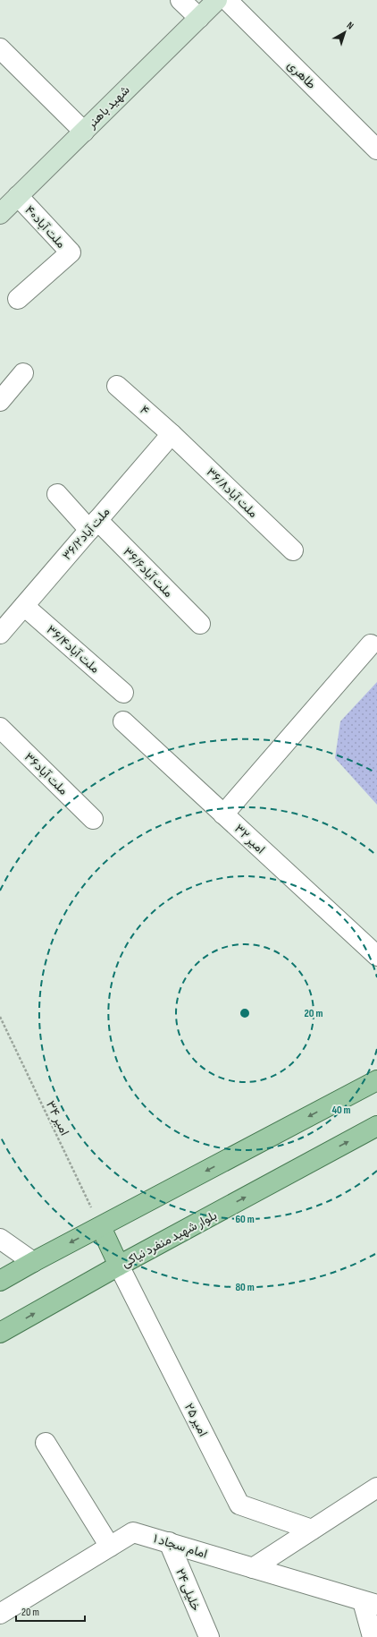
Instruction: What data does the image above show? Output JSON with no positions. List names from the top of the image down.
{
  "streets": {
    "main road": ["بلوار شهید منفرد نیاکی"],
    "street": [
      "طاهری",
      "شهید باهنر",
      "ملت آباد۴۰",
      "۴",
      "ملت آباد۳۶/۸",
      "ملت آباد۳۶/۲",
      "ملت آباد۳۶/۶",
      "ملت آباد۳۶/۴",
      "ملت آباد۳۶",
      "امیر ۳۲",
      "امیر ۲۵",
      "امام سجاد ۱",
      "خلیلی ۲۴"
    ],
    "path": ["امیر ۳۴"]
  },
  "crossings": [
    ["شهید باهنر", "ملت آباد۴۰"],
    ["۴", "ملت آباد۳۶/۸"],
    ["۴", "ملت آباد۳۶/۲"],
    ["ملت آباد۳۶/۸", "ملت آباد۳۶/۲"],
    ["ملت آباد۳۶/۲", "ملت آباد۳۶/۶"],
    ["ملت آباد۳۶/۲", "ملت آباد۳۶/۴"],
    ["بلوار شهید منفرد نیاکی", "امیر ۲۵"],
    ["امام سجاد ۱", "خلیلی ۲۴"]
  ],
  "scale_bar": "20 m",
  "north": "top right",
  "rings": [
    "20 m",
    "40 m",
    "60 m",
    "80 m"
  ]
}
